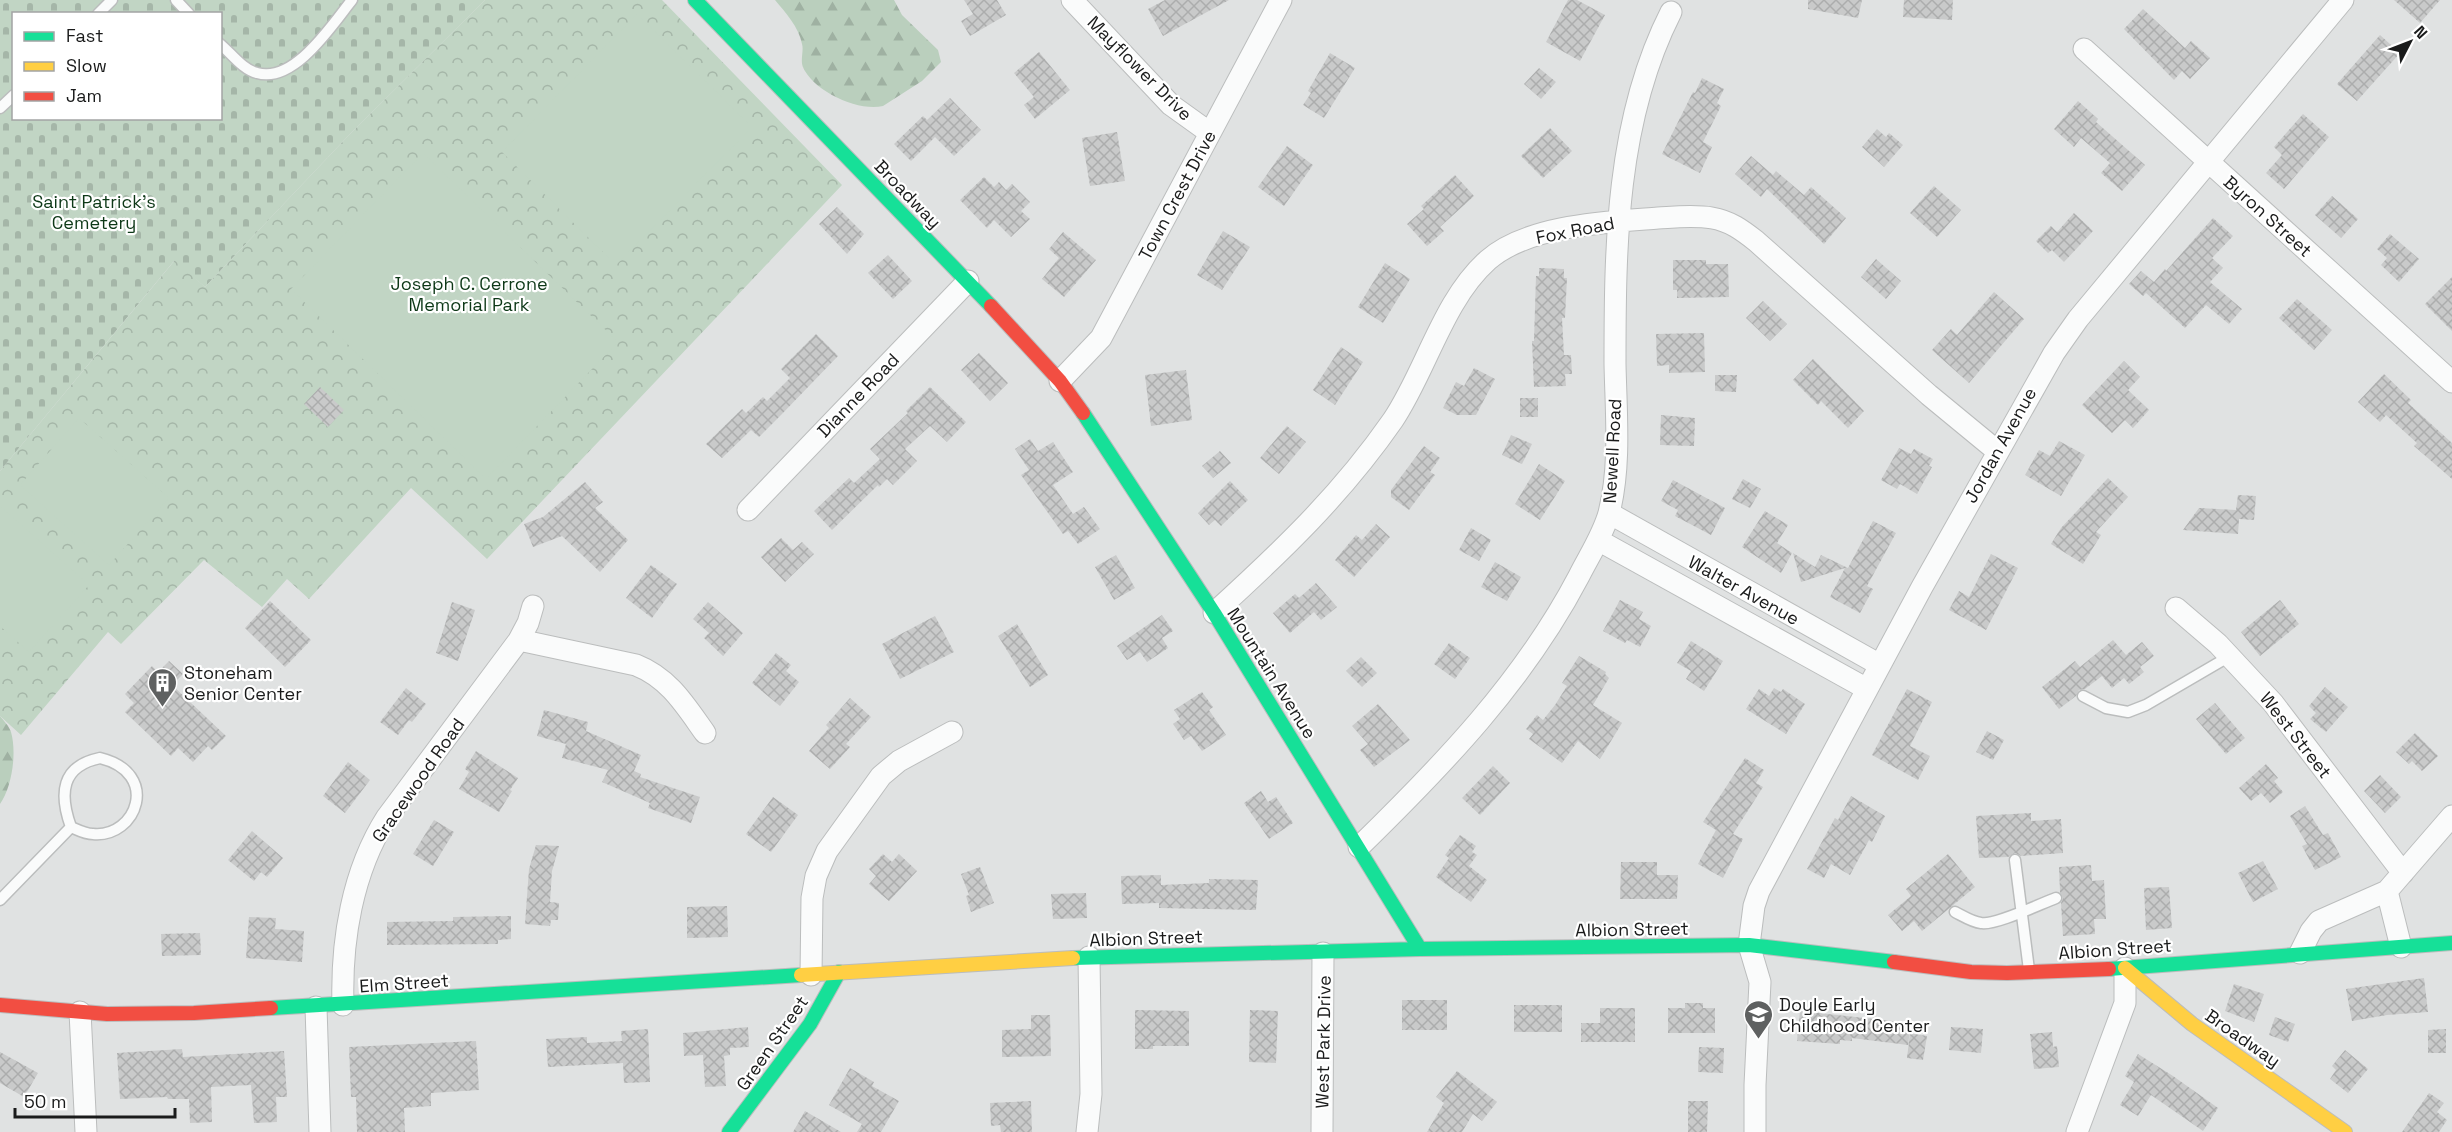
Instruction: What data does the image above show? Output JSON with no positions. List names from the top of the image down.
{
  "streets": {
    "main road": [
      "Broadway",
      "Mountain Avenue",
      "Albion Street",
      "Elm Street",
      "Green Street"
    ],
    "street": [
      "Mayflower Drive",
      "Town Crest Drive",
      "Byron Street",
      "Fox Road",
      "Dianne Road",
      "Jordan Avenue",
      "Newell Road",
      "Walter Avenue",
      "West Street",
      "Gracewood Road",
      "West Park Drive"
    ]
  },
  "crossings": [
    ["Mayflower Drive", "Town Crest Drive"],
    ["Broadway", "Town Crest Drive"],
    ["Broadway", "Dianne Road"],
    ["Broadway", "Mountain Avenue"],
    ["Broadway", "Albion Street"],
    ["Byron Street", "Jordan Avenue"],
    ["Fox Road", "Jordan Avenue"],
    ["Fox Road", "Newell Road"],
    ["Fox Road", "Mountain Avenue"],
    ["Jordan Avenue", "Walter Avenue"],
    ["Jordan Avenue", "Albion Street"],
    ["Newell Road", "Walter Avenue"],
    ["Newell Road", "Mountain Avenue"],
    ["Mountain Avenue", "Albion Street"],
    ["Gracewood Road", "Elm Street"],
    ["Albion Street", "Elm Street"],
    ["Albion Street", "West Park Drive"],
    ["Albion Street", "Green Street"]
  ],
  "parks": ["Saint Patrick's Cemetery", "Joseph C. Cerrone Memorial Park"],
  "places": {
    "building": ["Stoneham Senior Center"],
    "school or university": ["Doyle Early Childhood Center"]
  },
  "legend": ["Fast", "Slow", "Jam"],
  "scale_bar": "50 m",
  "north": "top right"
}
